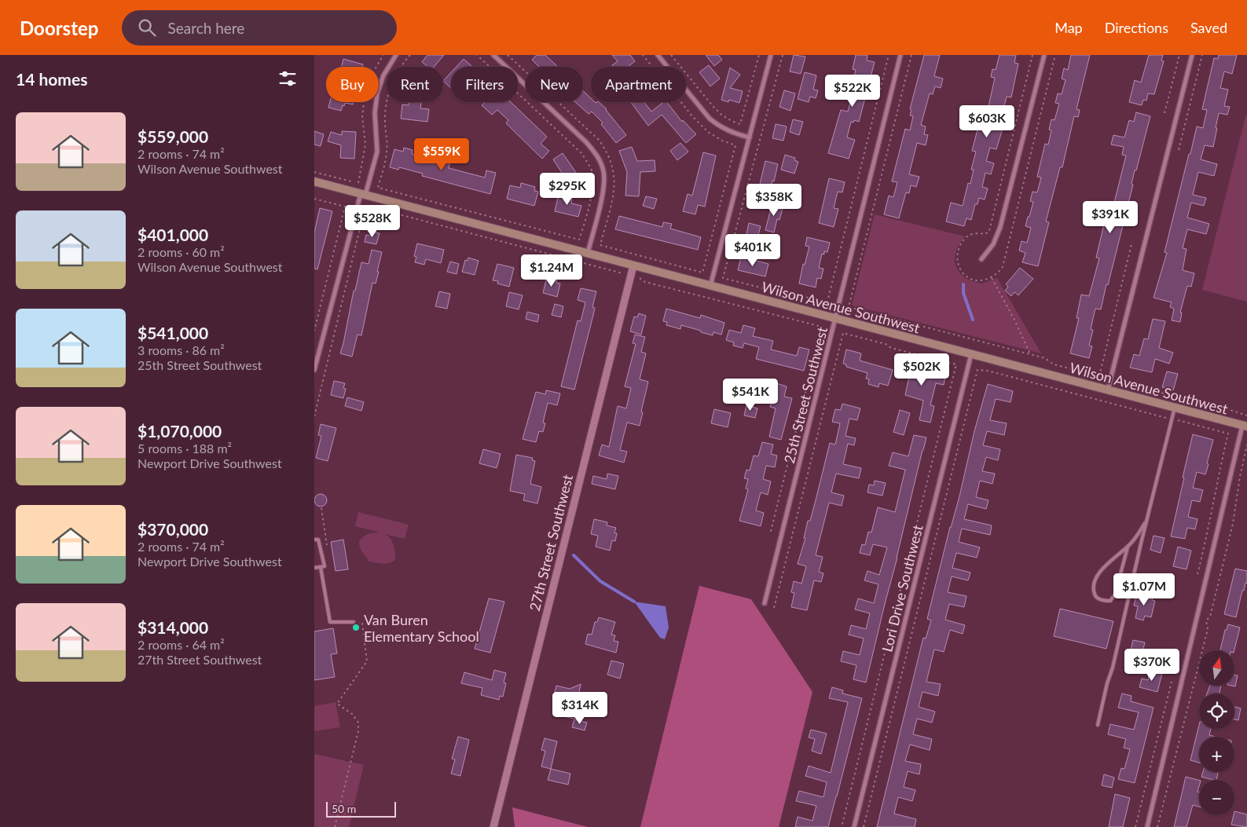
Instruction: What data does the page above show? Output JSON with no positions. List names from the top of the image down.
{
  "streets": {
    "main road": ["Wilson Avenue Southwest"],
    "street": ["25th Street Southwest", "27th Street Southwest", "Lori Drive Southwest"]
  },
  "crossings": [
    ["Wilson Avenue Southwest", "25th Street Southwest"],
    ["Wilson Avenue Southwest", "27th Street Southwest"],
    ["Wilson Avenue Southwest", "Lori Drive Southwest"]
  ],
  "places": ["Van Buren Elementary School"],
  "scale_bar": "50 m",
  "north": "top",
  "page": {
    "header": "Doorstep",
    "search": "Search here",
    "nav": ["Map", "Directions", "Saved"],
    "heading": "14 homes",
    "chip": [
      "Buy",
      "Rent",
      "Filters",
      "New",
      "Apartment"
    ],
    "price": [
      "$522K",
      "$603K",
      "$559K",
      "$295K",
      "$358K",
      "$391K",
      "$528K",
      "$401K",
      "$1.24M",
      "$502K",
      "$541K",
      "$1.07M",
      "$370K",
      "$314K"
    ],
    "list": [
      {
        "name": "$559,000",
        "note": "2 rooms · 74 m² · Wilson Avenue Southwest"
      },
      {
        "name": "$401,000",
        "note": "2 rooms · 60 m² · Wilson Avenue Southwest"
      },
      {
        "name": "$541,000",
        "note": "3 rooms · 86 m² · 25th Street Southwest"
      },
      {
        "name": "$1,070,000",
        "note": "5 rooms · 188 m² · Newport Drive Southwest"
      },
      {
        "name": "$370,000",
        "note": "2 rooms · 74 m² · Newport Drive Southwest"
      },
      {
        "name": "$314,000",
        "note": "2 rooms · 64 m² · 27th Street Southwest"
      }
    ],
    "map_buttons": ["+", "−"],
    "scale": "50 m"
  }
}
